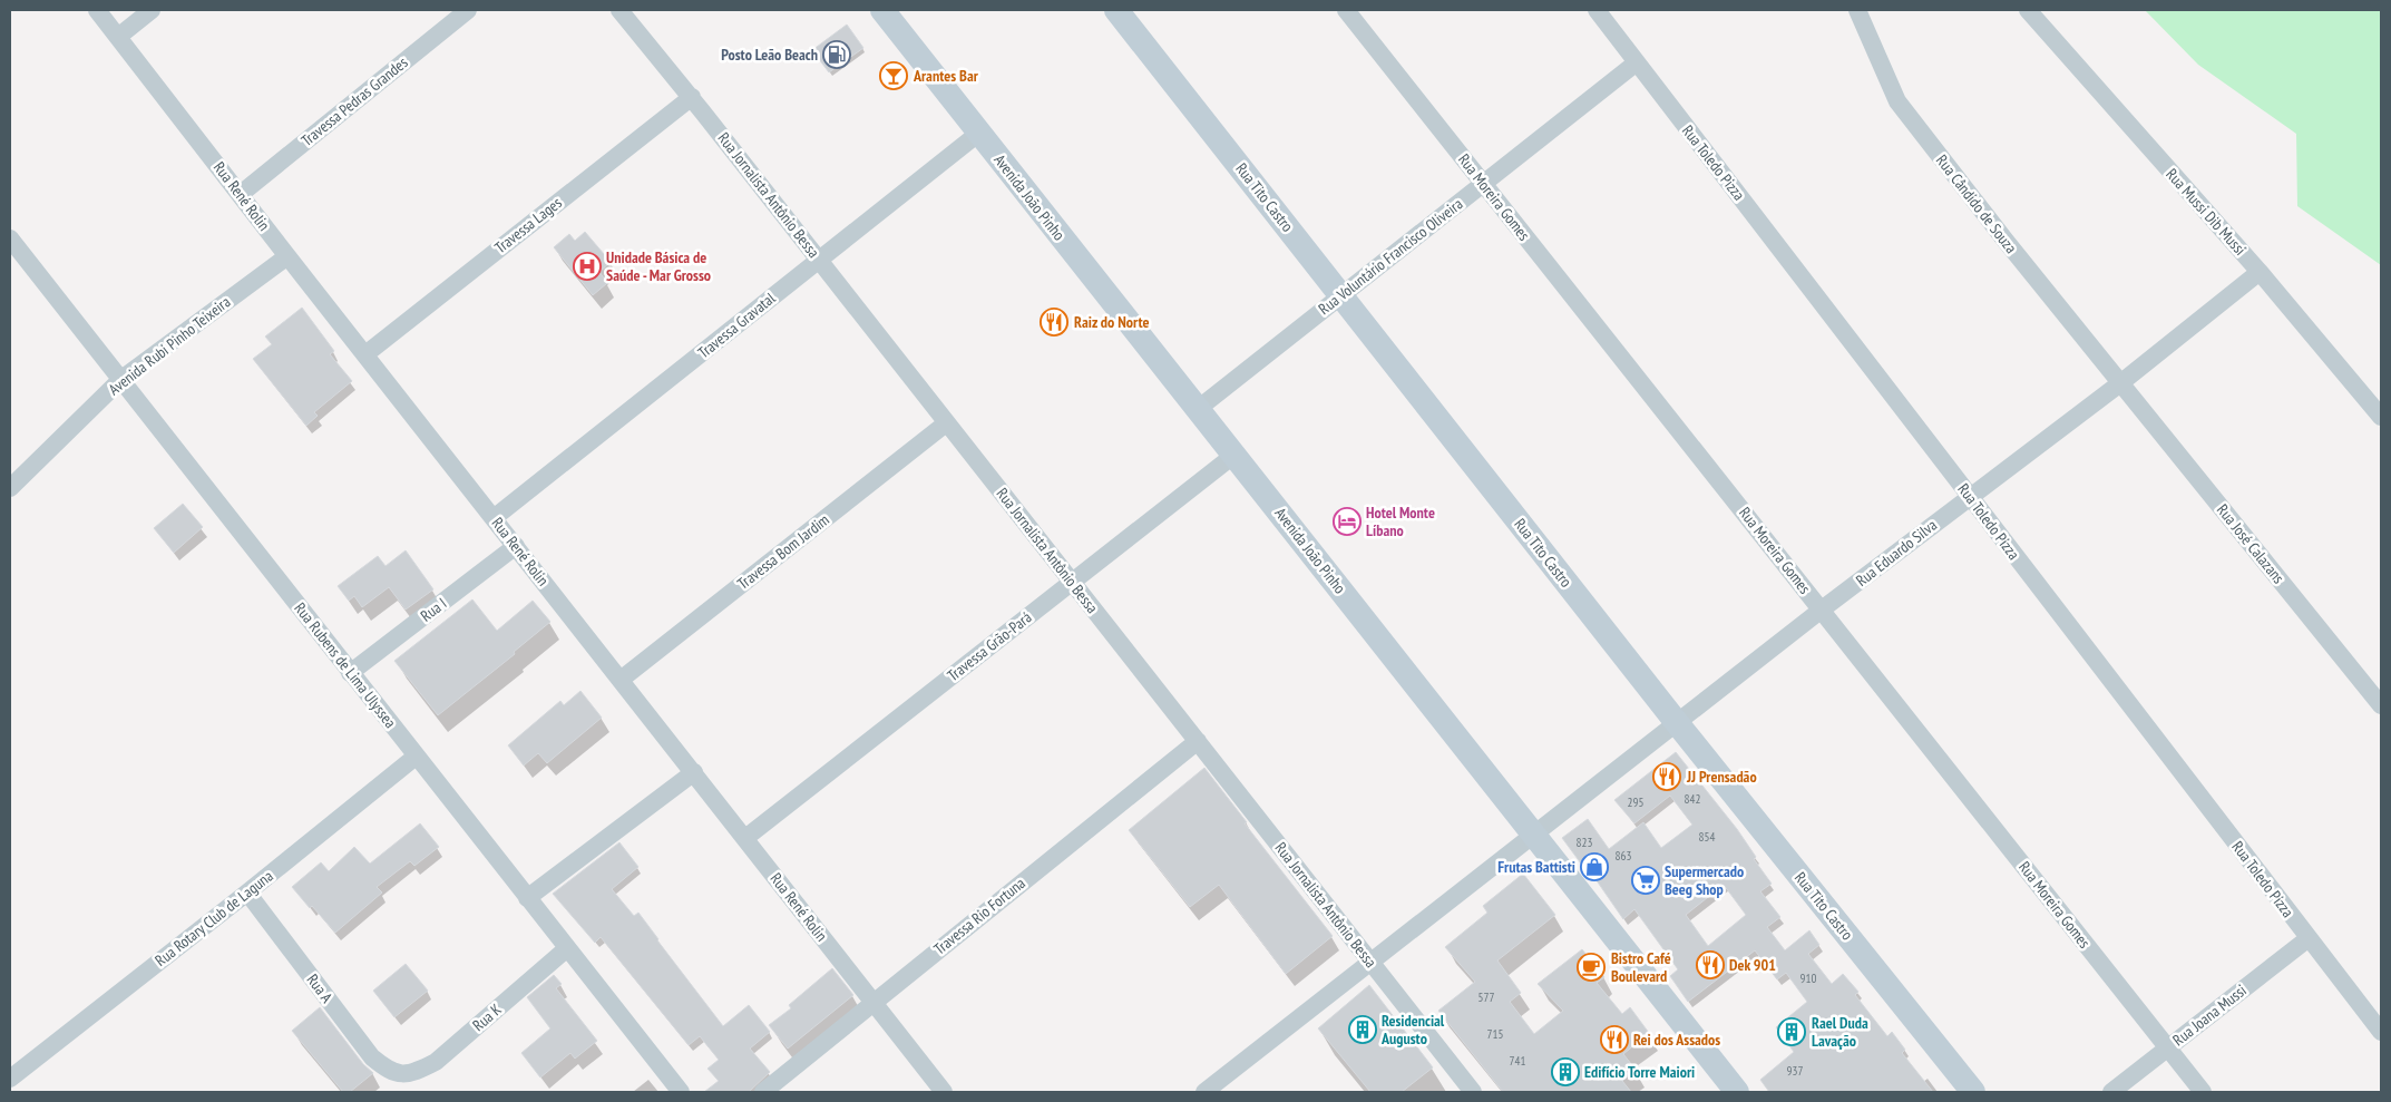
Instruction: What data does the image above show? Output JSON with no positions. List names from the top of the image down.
{
  "streets": {
    "main road": ["Avenida João Pinho", "Rua Tito Castro"],
    "street": [
      "Travessa Pedras Grandes",
      "Rua Toledo Pizza",
      "Rua Jornalista Antônio Bessa",
      "Rua René Rolin",
      "Rua Moreira Gomes",
      "Rua Cândido de Souza",
      "Rua Mussi Dib Mussi",
      "Travessa Lages",
      "Rua Voluntário Francisco Oliveira",
      "Travessa Gravatal",
      "Avenida Rubi Pinho Teixeira",
      "Rua José Calazans",
      "Travessa Bom Jardim",
      "Rua Eduardo Silva",
      "Rua I",
      "Travessa Grão-Pará",
      "Rua Rubens de Lima Ulyssea",
      "Travessa Rio Fortuna",
      "Rua Rotary Club de Laguna",
      "Rua A",
      "Rua Joana Mussi",
      "Rua K"
    ]
  },
  "crossings": [
    ["Travessa Pedras Grandes", "Rua René Rolin"],
    ["Rua Toledo Pizza", "Rua Voluntário Francisco Oliveira"],
    ["Rua Toledo Pizza", "Rua Eduardo Silva"],
    ["Rua Toledo Pizza", "Rua Joana Mussi"],
    ["Rua Jornalista Antônio Bessa", "Travessa Lages"],
    ["Rua Jornalista Antônio Bessa", "Travessa Gravatal"],
    ["Rua Jornalista Antônio Bessa", "Travessa Bom Jardim"],
    ["Rua Jornalista Antônio Bessa", "Rua Eduardo Silva"],
    ["Rua Jornalista Antônio Bessa", "Travessa Grão-Pará"],
    ["Rua Jornalista Antônio Bessa", "Travessa Rio Fortuna"],
    ["Rua René Rolin", "Travessa Lages"],
    ["Rua René Rolin", "Travessa Gravatal"],
    ["Rua René Rolin", "Avenida Rubi Pinho Teixeira"],
    ["Rua René Rolin", "Travessa Bom Jardim"],
    ["Rua René Rolin", "Rua I"],
    ["Rua René Rolin", "Travessa Grão-Pará"],
    ["Rua René Rolin", "Travessa Rio Fortuna"],
    ["Avenida João Pinho", "Rua Voluntário Francisco Oliveira"],
    ["Avenida João Pinho", "Travessa Gravatal"],
    ["Avenida João Pinho", "Rua Eduardo Silva"],
    ["Avenida João Pinho", "Travessa Grão-Pará"],
    ["Rua Tito Castro", "Rua Voluntário Francisco Oliveira"],
    ["Rua Tito Castro", "Rua Eduardo Silva"],
    ["Rua Moreira Gomes", "Rua Voluntário Francisco Oliveira"],
    ["Rua Moreira Gomes", "Rua Eduardo Silva"],
    ["Rua Moreira Gomes", "Rua Joana Mussi"],
    ["Rua Cândido de Souza", "Rua José Calazans"],
    ["Rua Cândido de Souza", "Rua Eduardo Silva"],
    ["Rua Mussi Dib Mussi", "Rua Eduardo Silva"],
    ["Avenida Rubi Pinho Teixeira", "Rua Rubens de Lima Ulyssea"],
    ["Rua José Calazans", "Rua Eduardo Silva"],
    ["Rua I", "Rua Rubens de Lima Ulyssea"],
    ["Rua Rubens de Lima Ulyssea", "Rua Rotary Club de Laguna"],
    ["Rua Rubens de Lima Ulyssea", "Rua K"],
    ["Rua Rotary Club de Laguna", "Rua A"],
    ["Rua A", "Rua K"]
  ],
  "places": {
    "fuel station": ["Posto Leão Beach"],
    "bar": ["Arantes Bar"],
    "hospital": ["Unidade Básica de Saúde - Mar Grosso"],
    "restaurant": [
      "Raiz do Norte",
      "JJ Prensadão",
      "Dek 901",
      "Rei dos Assados"
    ],
    "hotel": ["Hotel Monte Líbano"],
    "shop": ["Frutas Battisti"],
    "supermarket": ["Supermercado Beeg Shop"],
    "cafe": ["Bistro Café Boulevard"],
    "building": ["Residencial Augusto", "Rael Duda Lavação", "Edifício Torre Maiori"]
  },
  "house_numbers": [
    "842",
    "295",
    "854",
    "823",
    "863",
    "910",
    "577",
    "715",
    "741",
    "937"
  ]
}
